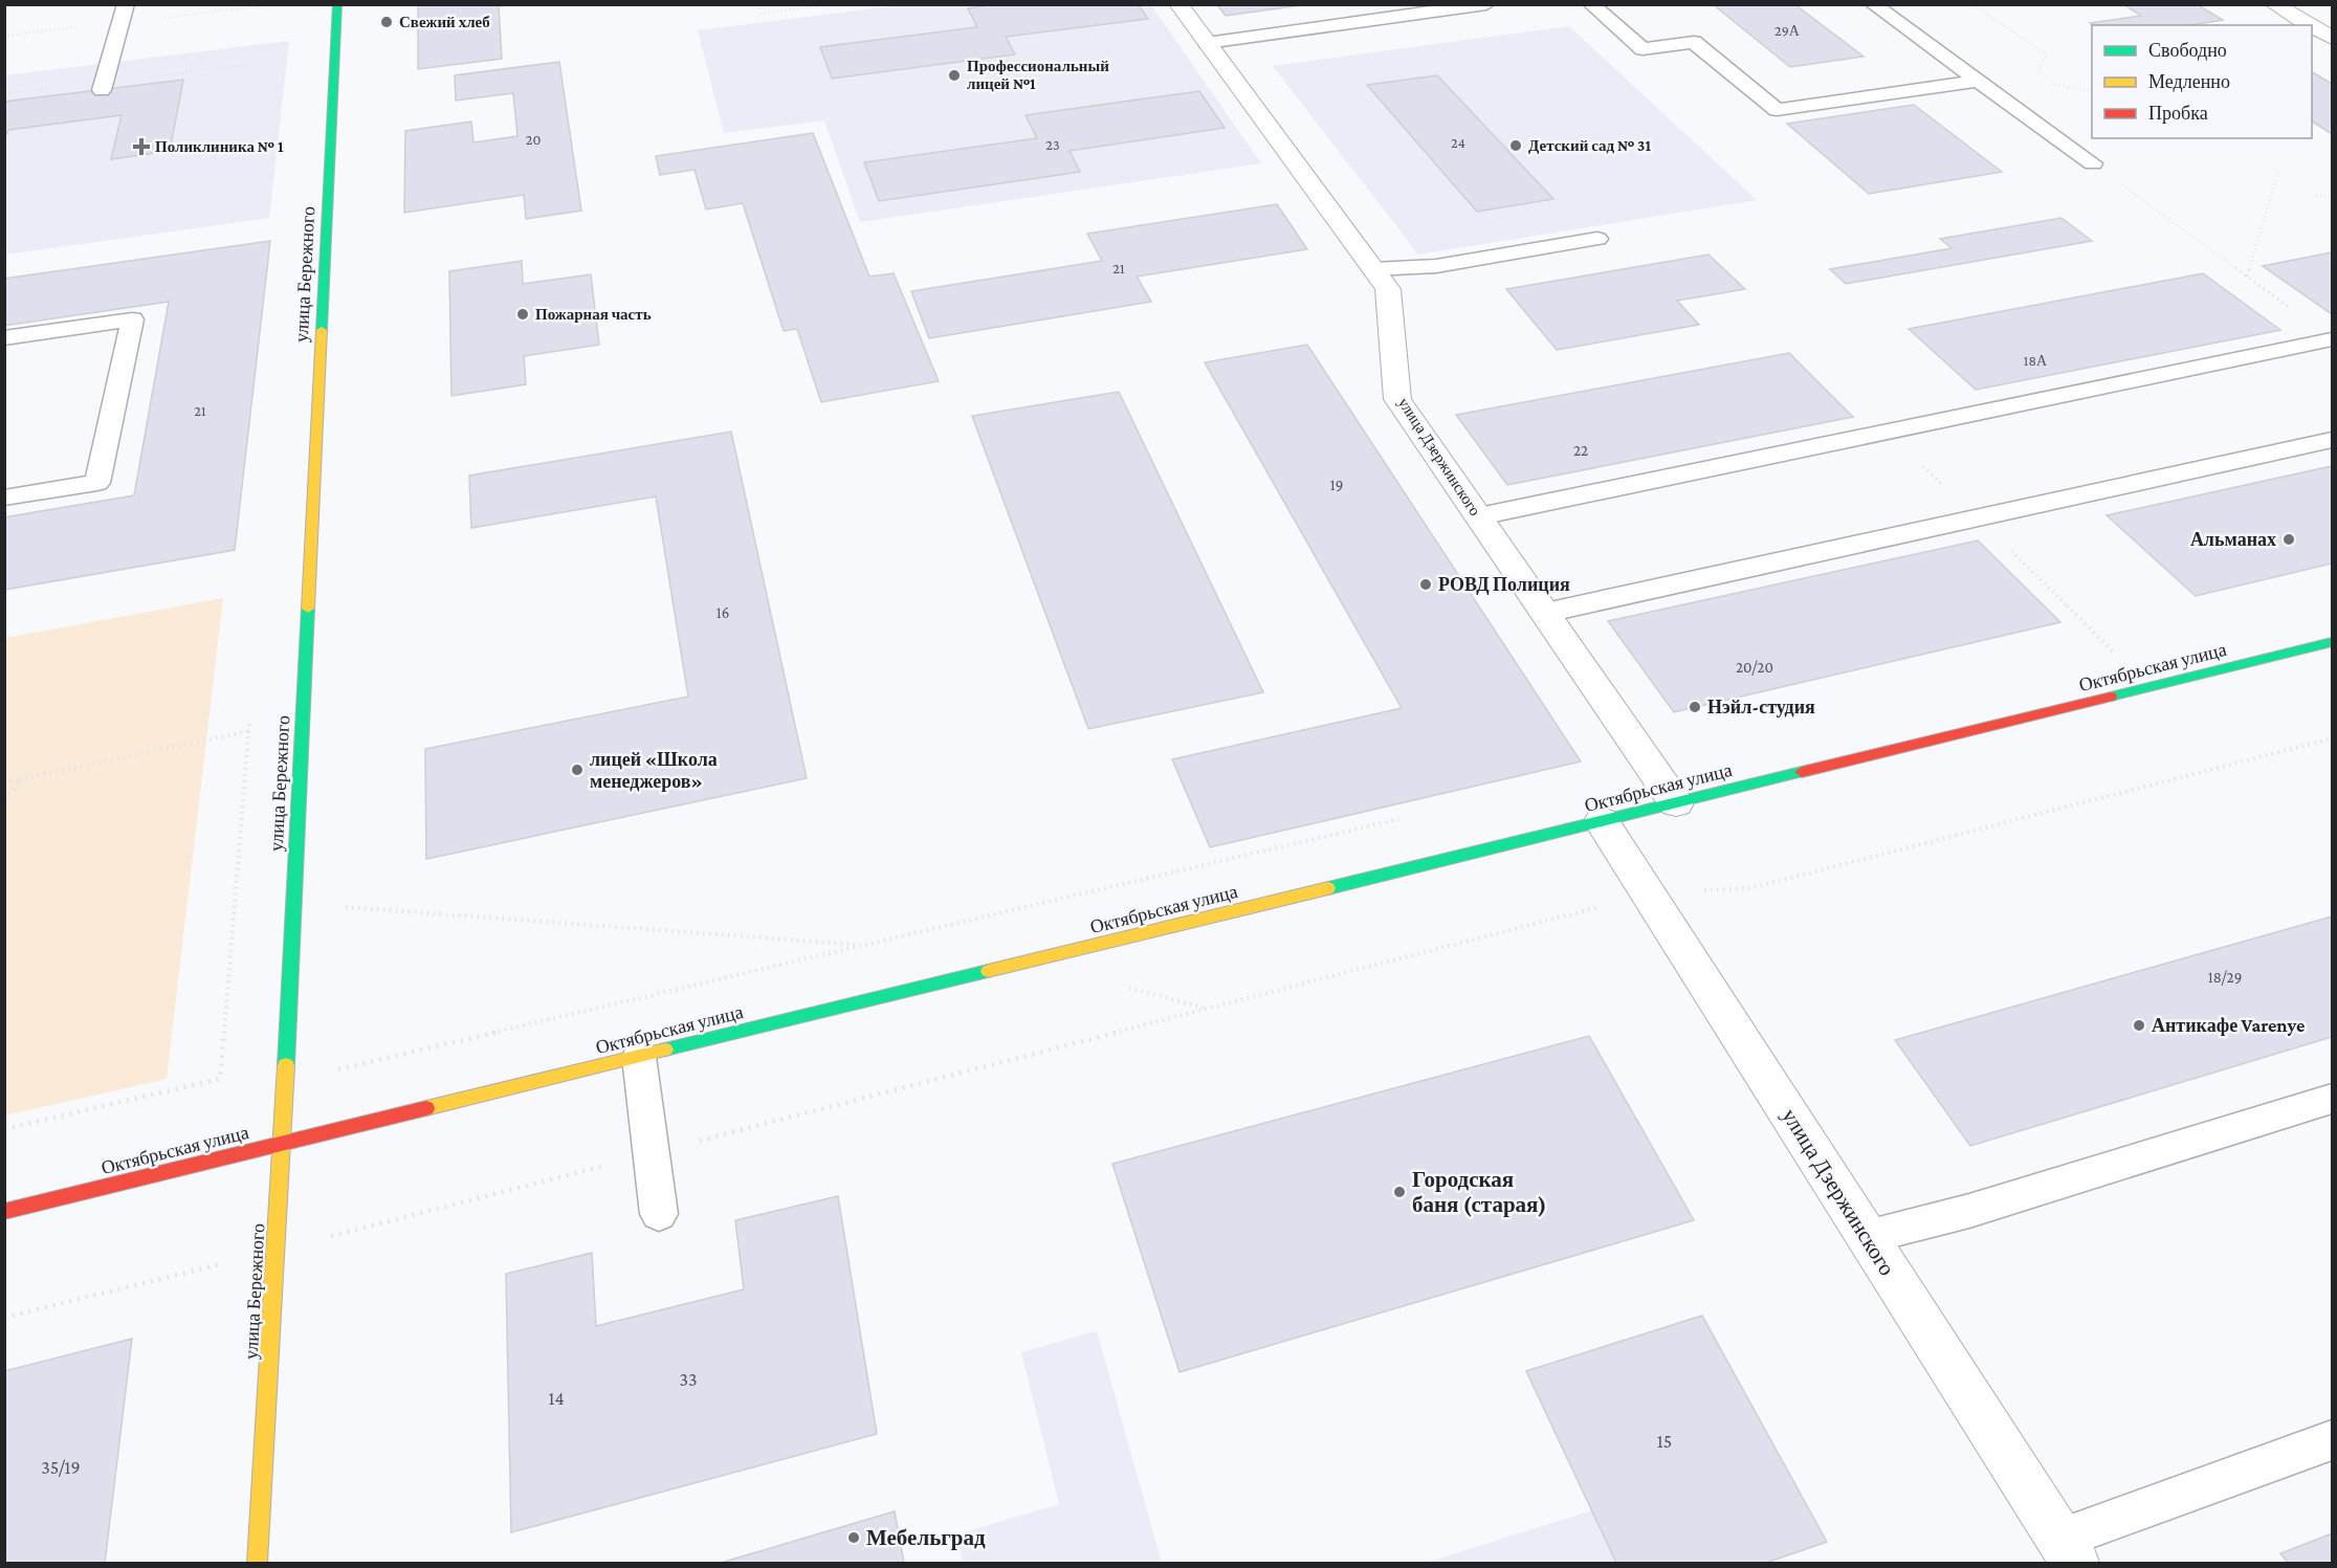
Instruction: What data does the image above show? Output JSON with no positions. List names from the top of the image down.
{
  "streets": {
    "street": ["улица Бережного", "улица Дзержинского", "Октябрьская улица"]
  },
  "crossings": [
    ["улица Бережного", "Октябрьская улица"],
    ["улица Дзержинского", "Октябрьская улица"]
  ],
  "places": {
    "other": [
      "Свежий хлеб",
      "Профессиональный лицей №1",
      "Детский сад № 31",
      "Пожарная часть",
      "Альманах",
      "РОВД Полиция",
      "Нэйл-студия",
      "лицей «Школа менеджеров»",
      "Антикафе Varenye",
      "Городская баня (старая)",
      "Мебельград"
    ],
    "health": ["Поликлиника № 1"]
  },
  "house_numbers": [
    "29А",
    "20",
    "24",
    "23",
    "21",
    "18А",
    "21",
    "22",
    "19",
    "16",
    "20/20",
    "18/29",
    "33",
    "14",
    "15",
    "35/19"
  ],
  "legend": ["Свободно", "Медленно", "Пробка"]
}
